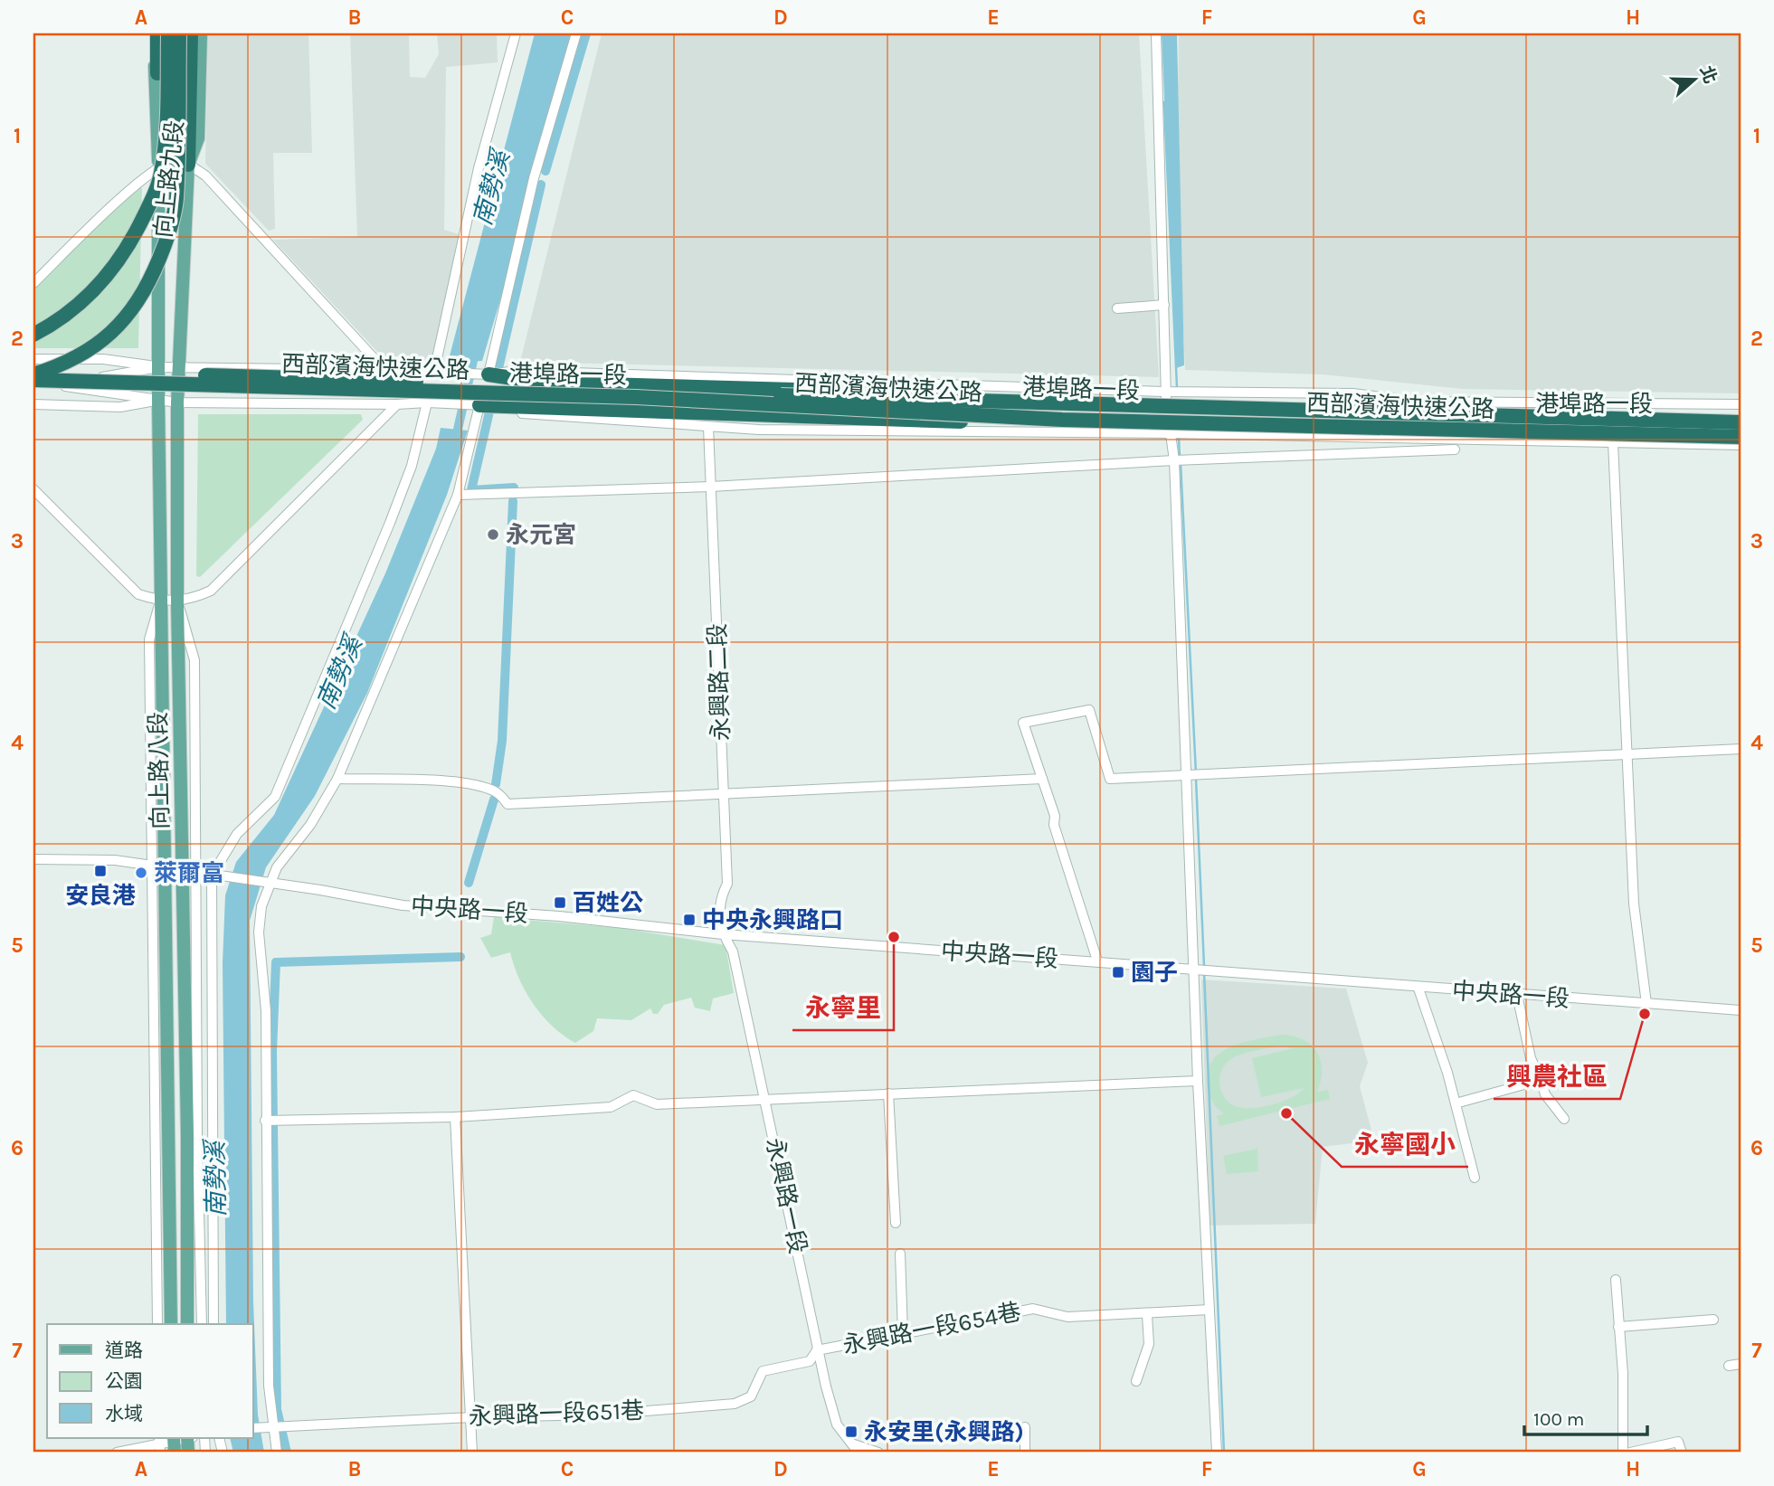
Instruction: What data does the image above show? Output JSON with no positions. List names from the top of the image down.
{
  "streets": {
    "highway": ["西部濱海快速公路"],
    "main road": ["向上路九段", "向上路八段"],
    "street": [
      "港埠路一段",
      "永興路二段",
      "中央路一段",
      "永興路一段",
      "永興路一段654巷",
      "永興路一段651巷"
    ]
  },
  "crossings": [
    ["向上路九段", "港埠路一段"],
    ["向上路九段", "向上路八段"],
    ["西部濱海快速公路", "港埠路一段"],
    ["港埠路一段", "永興路二段"],
    ["港埠路一段", "向上路八段"],
    ["永興路二段", "中央路一段"],
    ["永興路二段", "永興路一段"],
    ["中央路一段", "永興路一段"],
    ["永興路一段", "永興路一段654巷"],
    ["永興路一段", "永興路一段651巷"],
    ["永興路一段654巷", "永興路一段651巷"]
  ],
  "water": ["南勢溪"],
  "places": {
    "other": [
      "永元宮",
      "萊爾富",
      "永寧里",
      "興農社區",
      "永寧國小"
    ],
    "transit": [
      "安良港",
      "百姓公",
      "中央永興路口",
      "園子",
      "永安里(永興路)"
    ]
  },
  "legend": ["道路", "公園", "水域"],
  "scale_bar": "100 m",
  "north": "right",
  "grid": {
    "columns": [
      "A",
      "B",
      "C",
      "D",
      "E",
      "F",
      "G",
      "H"
    ],
    "rows": [
      "1",
      "2",
      "3",
      "4",
      "5",
      "6",
      "7"
    ]
  }
}
